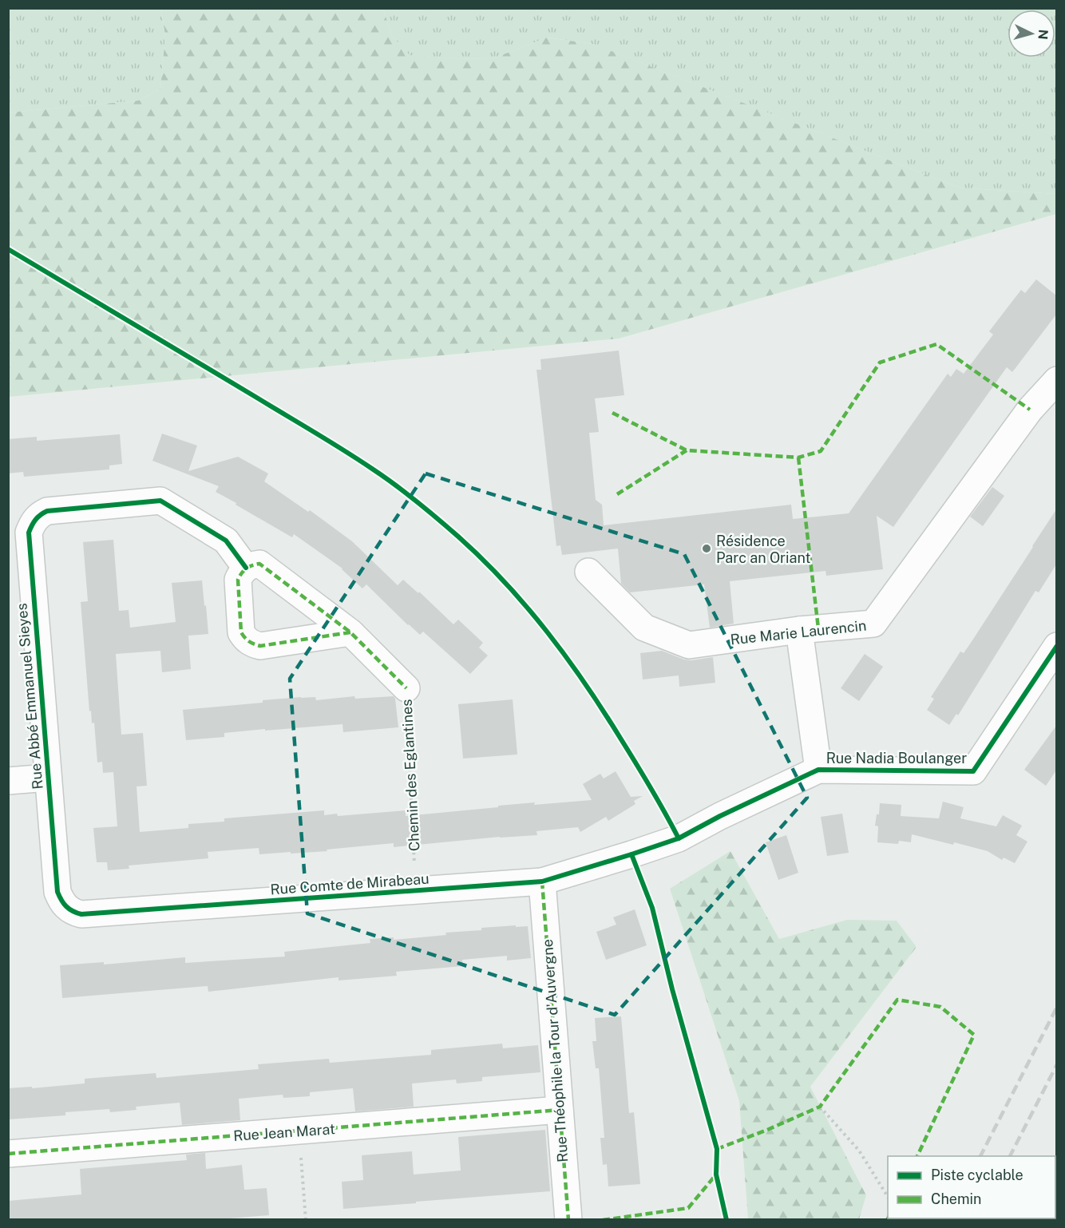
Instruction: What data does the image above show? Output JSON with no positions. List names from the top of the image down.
{
  "streets": {
    "street": [
      "Rue Marie Laurencin",
      "Rue Abbé Emmanuel Sieyes",
      "Rue Nadia Boulanger",
      "Rue Comte de Mirabeau",
      "Rue Théophile la Tour d'Auvergne",
      "Rue Jean Marat"
    ],
    "path": ["Chemin des Eglantines"]
  },
  "crossings": [
    ["Rue Abbé Emmanuel Sieyes", "Rue Comte de Mirabeau"],
    ["Rue Nadia Boulanger", "Rue Comte de Mirabeau"],
    ["Chemin des Eglantines", "Rue Comte de Mirabeau"],
    ["Rue Comte de Mirabeau", "Rue Théophile la Tour d'Auvergne"],
    ["Rue Théophile la Tour d'Auvergne", "Rue Jean Marat"]
  ],
  "places": ["Résidence Parc an Oriant"],
  "legend": ["Piste cyclable", "Chemin"],
  "north": "right"
}
